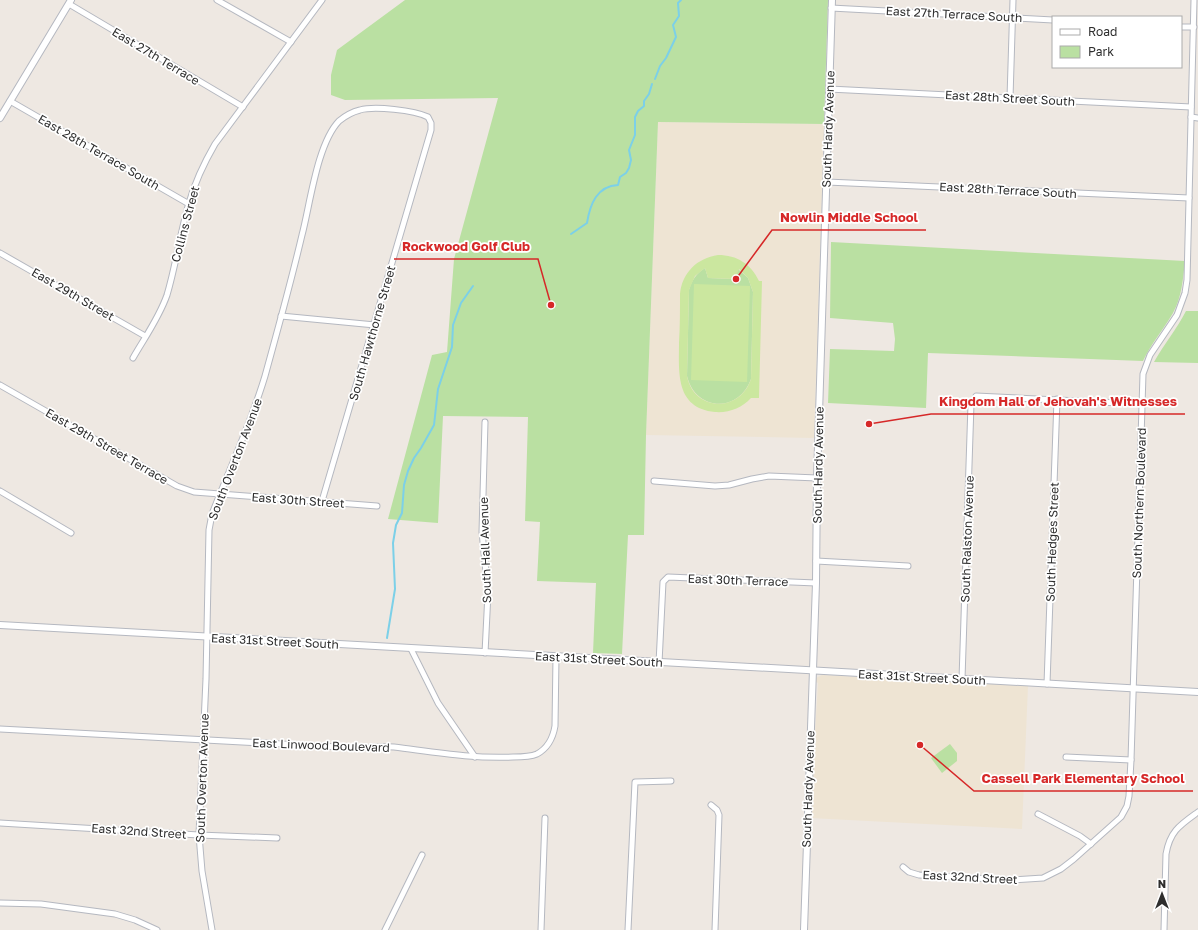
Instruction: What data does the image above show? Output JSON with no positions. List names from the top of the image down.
{
  "streets": {
    "street": [
      "East 27th Terrace South",
      "East 27th Terrace",
      "East 28th Street South",
      "South Hardy Avenue",
      "East 28th Terrace South",
      "Collins Street",
      "East 29th Street",
      "South Hawthorne Street",
      "East 29th Street Terrace",
      "South Overton Avenue",
      "East 30th Street",
      "South Northern Boulevard",
      "South Ralston Avenue",
      "South Hedges Street",
      "South Hall Avenue",
      "East 30th Terrace",
      "East 31st Street South",
      "East Linwood Boulevard",
      "East 32nd Street"
    ]
  },
  "crossings": [
    ["East 27th Terrace South", "South Hardy Avenue"],
    ["East 27th Terrace", "Collins Street"],
    ["East 28th Street South", "South Hardy Avenue"],
    ["East 28th Street South", "South Northern Boulevard"],
    ["South Hardy Avenue", "East 28th Terrace South"],
    ["South Hardy Avenue", "East 30th Terrace"],
    ["South Hardy Avenue", "East 31st Street South"],
    ["East 28th Terrace South", "Collins Street"],
    ["East 28th Terrace South", "South Northern Boulevard"],
    ["Collins Street", "East 29th Street"],
    ["South Hawthorne Street", "South Overton Avenue"],
    ["South Hawthorne Street", "East 30th Street"],
    ["East 29th Street Terrace", "South Overton Avenue"],
    ["East 29th Street Terrace", "East 30th Street"],
    ["South Overton Avenue", "East 30th Street"],
    ["South Overton Avenue", "East 31st Street South"],
    ["South Overton Avenue", "East Linwood Boulevard"],
    ["South Overton Avenue", "East 32nd Street"],
    ["South Northern Boulevard", "East 31st Street South"],
    ["South Northern Boulevard", "East 32nd Street"],
    ["South Ralston Avenue", "South Hedges Street"],
    ["South Ralston Avenue", "East 31st Street South"],
    ["South Hedges Street", "East 31st Street South"],
    ["South Hall Avenue", "East 31st Street South"],
    ["East 30th Terrace", "East 31st Street South"],
    ["East 31st Street South", "East Linwood Boulevard"]
  ],
  "places": [
    "Nowlin Middle School",
    "Rockwood Golf Club",
    "Kingdom Hall of Jehovah's Witnesses",
    "Cassell Park Elementary School"
  ],
  "legend": ["Road", "Park"],
  "north": "top"
}
